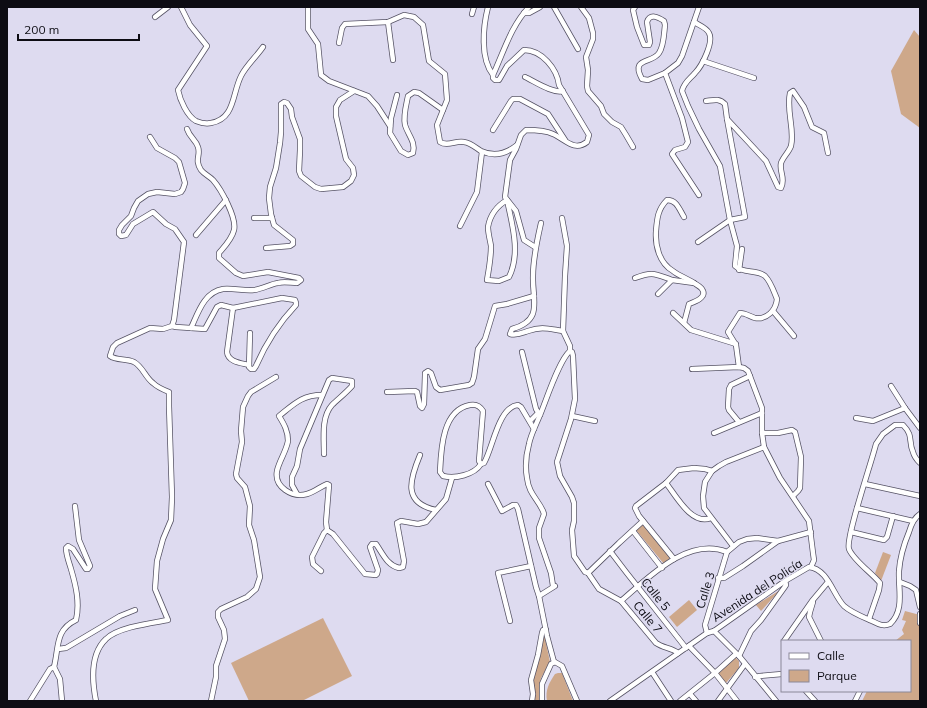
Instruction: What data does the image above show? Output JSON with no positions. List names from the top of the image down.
{
  "streets": {
    "street": [
      "Calle 3",
      "Avenida del Policía",
      "Calle 5",
      "Calle 7"
    ]
  },
  "crossings": [
    ["Calle 3", "Avenida del Policía"],
    ["Avenida del Policía", "Calle 5"],
    ["Avenida del Policía", "Calle 7"]
  ],
  "legend": ["Calle", "Parque"],
  "scale_bar": "200 m"
}
